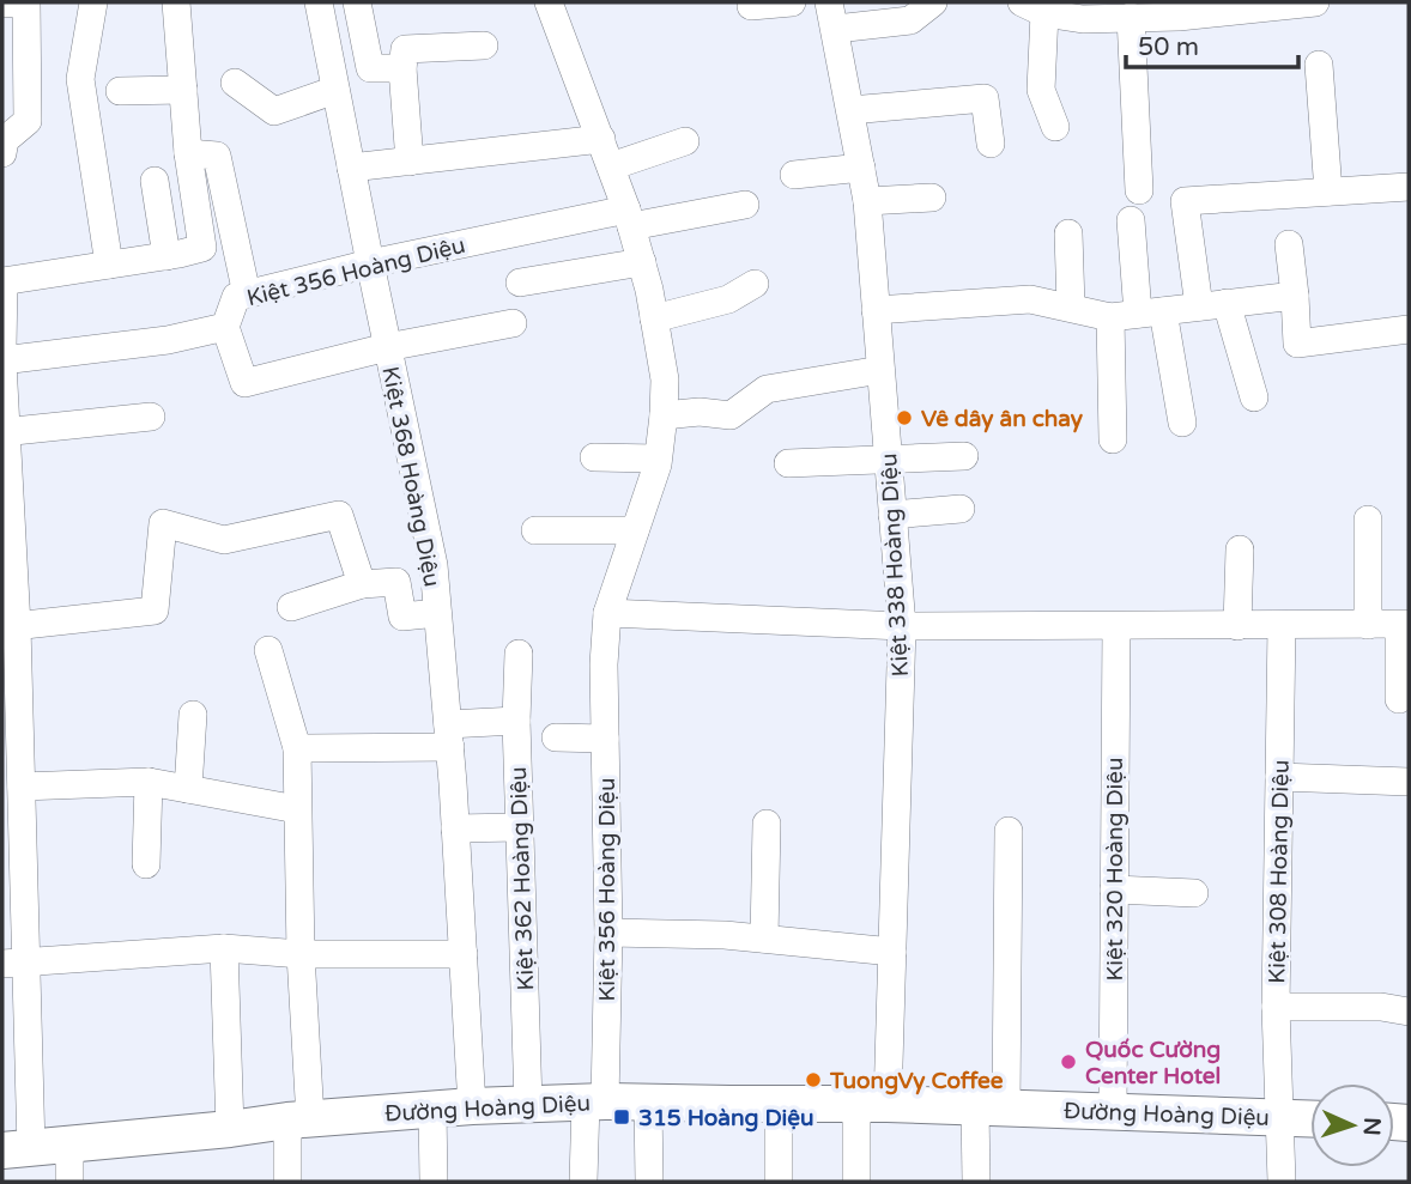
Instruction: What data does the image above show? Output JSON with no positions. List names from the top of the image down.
{
  "streets": {
    "main road": ["Đường Hoàng Diệu"],
    "street": [
      "Kiệt 356 Hoàng Diệu",
      "Kiệt 368 Hoàng Diệu",
      "Kiệt 338 Hoàng Diệu",
      "Kiệt 320 Hoàng Diệu",
      "Kiệt 308 Hoàng Diệu",
      "Kiệt 362 Hoàng Diệu"
    ]
  },
  "crossings": [
    ["Kiệt 356 Hoàng Diệu", "Kiệt 368 Hoàng Diệu"],
    ["Kiệt 356 Hoàng Diệu", "Đường Hoàng Diệu"],
    ["Kiệt 368 Hoàng Diệu", "Đường Hoàng Diệu"],
    ["Kiệt 338 Hoàng Diệu", "Đường Hoàng Diệu"],
    ["Kiệt 320 Hoàng Diệu", "Đường Hoàng Diệu"],
    ["Kiệt 308 Hoàng Diệu", "Đường Hoàng Diệu"],
    ["Kiệt 362 Hoàng Diệu", "Đường Hoàng Diệu"]
  ],
  "places": {
    "other": ["Vê dây ân chay", "Quốc Cường Center Hotel", "TuongVy Coffee"],
    "transit": ["315 Hoàng Diệu"]
  },
  "scale_bar": "50 m",
  "north": "right"
}
